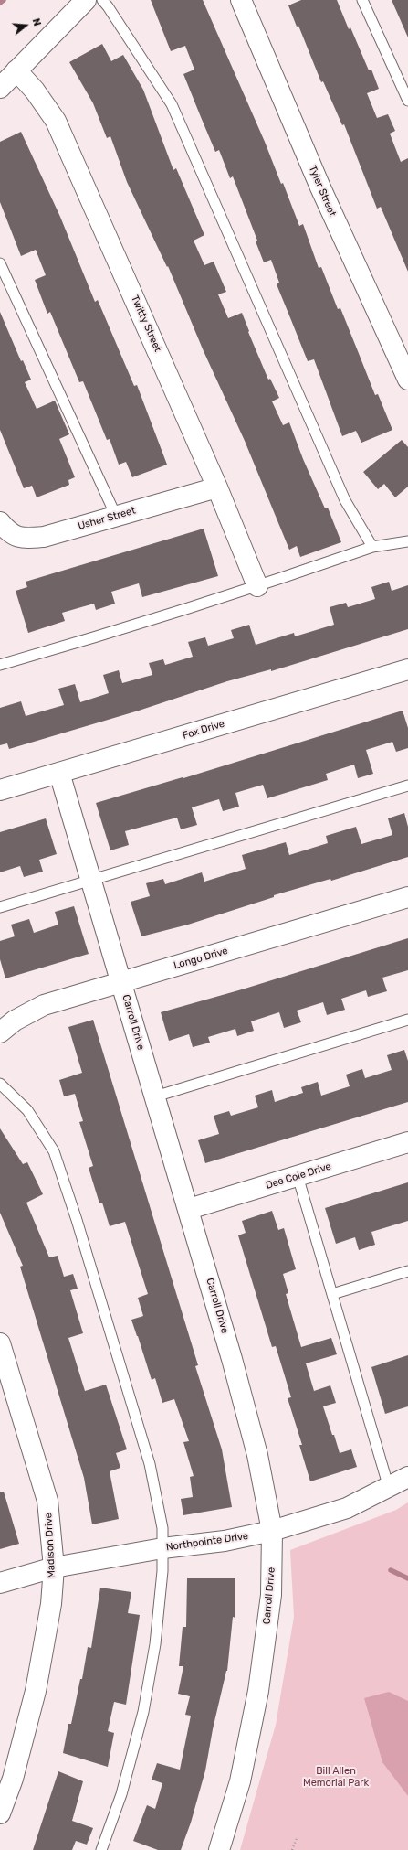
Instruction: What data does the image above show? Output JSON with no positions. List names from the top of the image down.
{
  "streets": {
    "street": [
      "Tyler Street",
      "Twitty Street",
      "Usher Street",
      "Fox Drive",
      "Longo Drive",
      "Carroll Drive",
      "Dee Cole Drive",
      "Northpointe Drive",
      "Madison Drive"
    ]
  },
  "crossings": [
    ["Twitty Street", "Usher Street"],
    ["Fox Drive", "Carroll Drive"],
    ["Longo Drive", "Carroll Drive"],
    ["Carroll Drive", "Dee Cole Drive"],
    ["Carroll Drive", "Northpointe Drive"],
    ["Northpointe Drive", "Madison Drive"]
  ],
  "parks": ["Bill Allen Memorial Park"],
  "north": "right"
}
